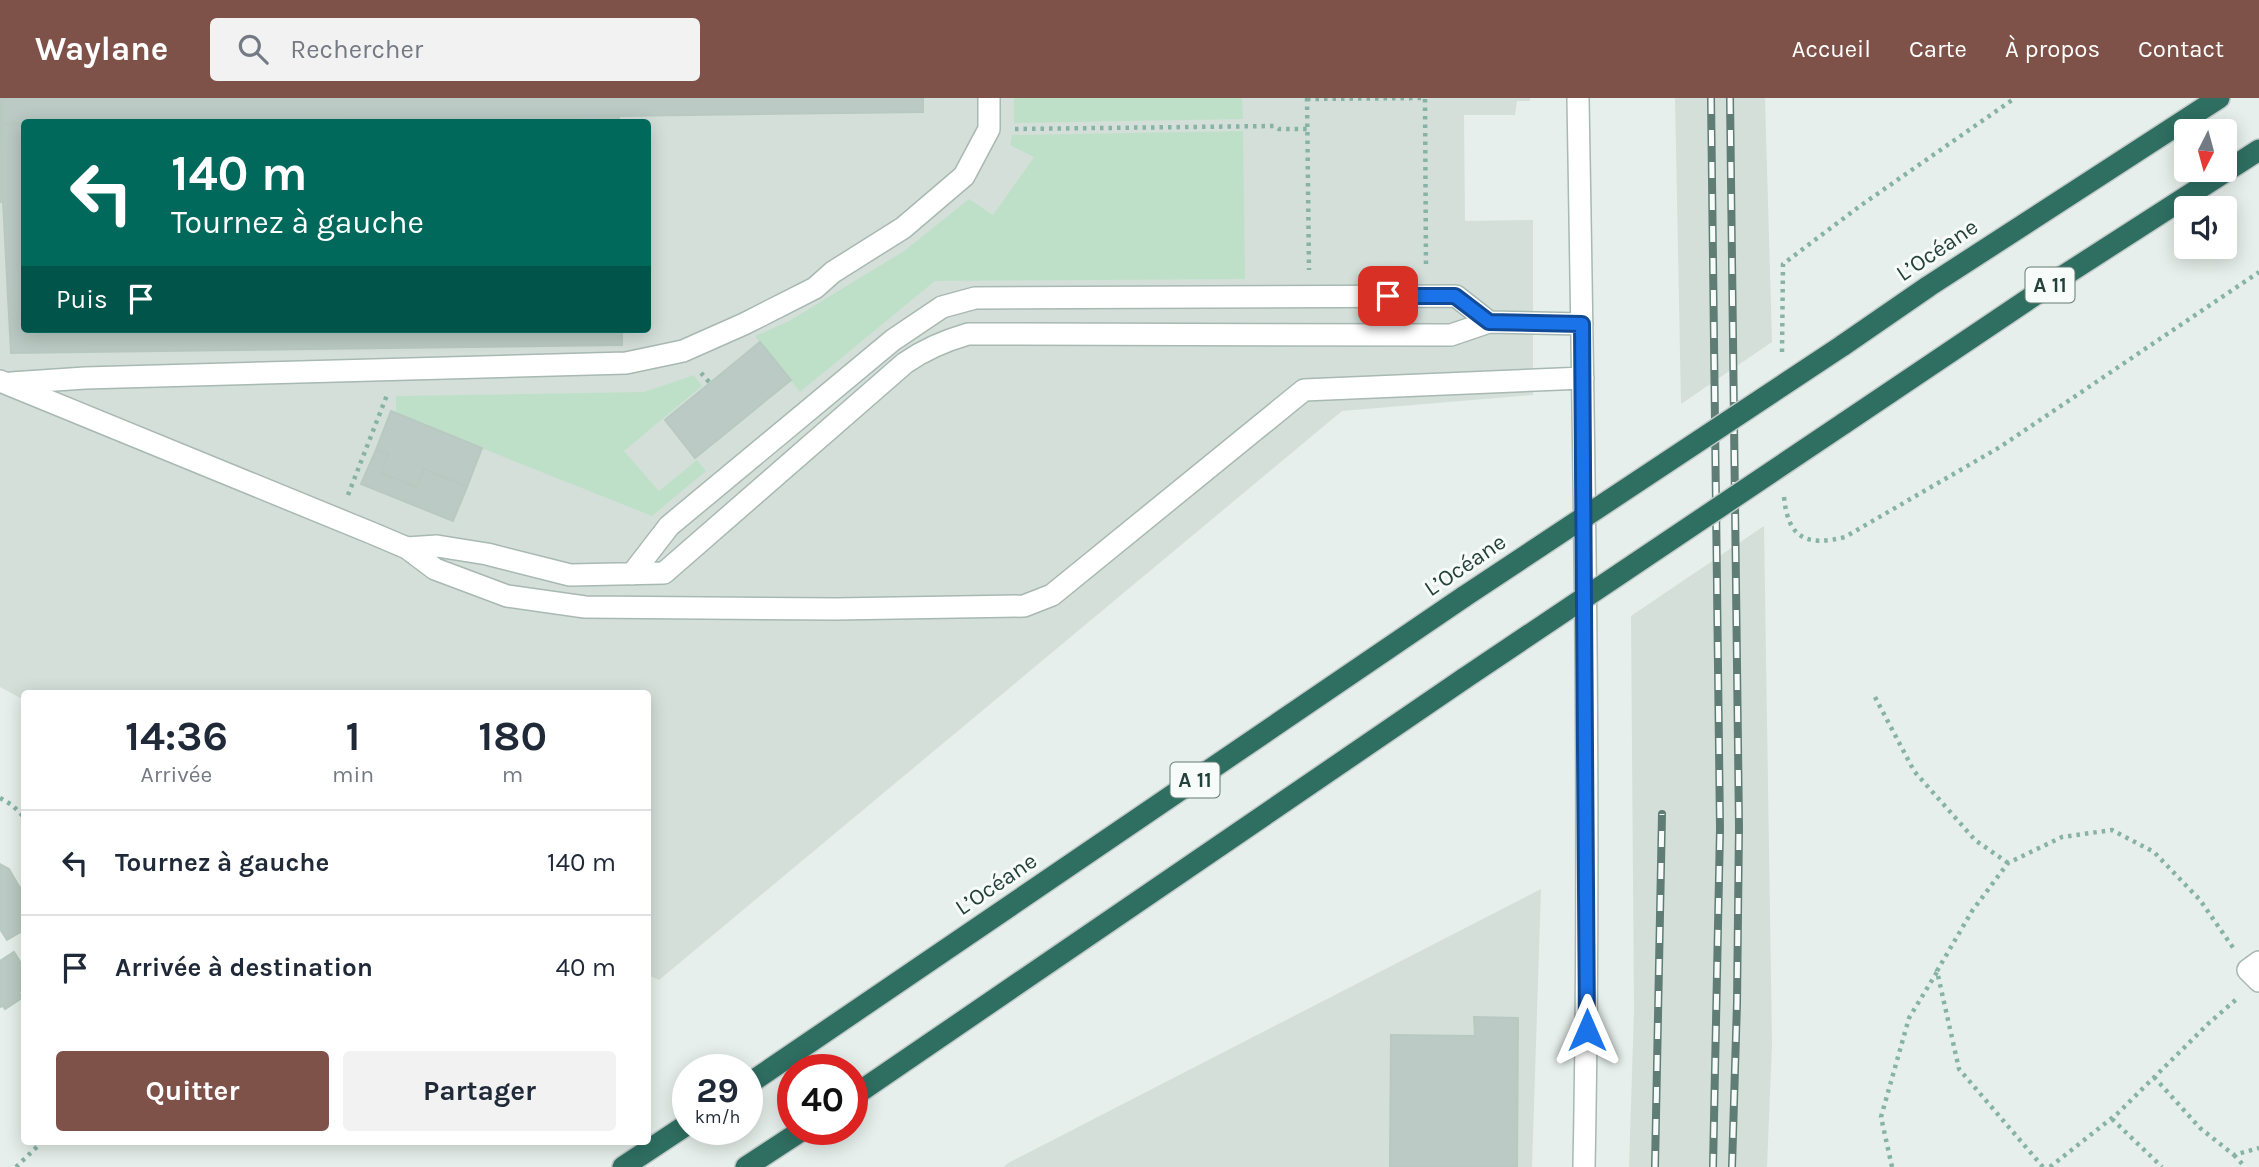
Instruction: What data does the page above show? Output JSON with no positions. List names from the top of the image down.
{
  "streets": {
    "highway": ["L’Océane", "A 11"]
  },
  "north": "bottom",
  "page": {
    "header": "Waylane",
    "search": "Rechercher",
    "nav": [
      "Accueil",
      "Carte",
      "À propos",
      "Contact"
    ],
    "turn": ["140 m", "Tournez à gauche"],
    "then": "Puis",
    "eta": [
      "14:36",
      "Arrivée",
      "1",
      "min",
      "180",
      "m"
    ],
    "list": [
      {
        "name": "Tournez à gauche",
        "value": "140 m"
      },
      {
        "name": "Arrivée à destination",
        "value": "40 m"
      }
    ],
    "buttons": ["Quitter", "Partager"],
    "speed": "29 km/h",
    "limit": "40"
  }
}
